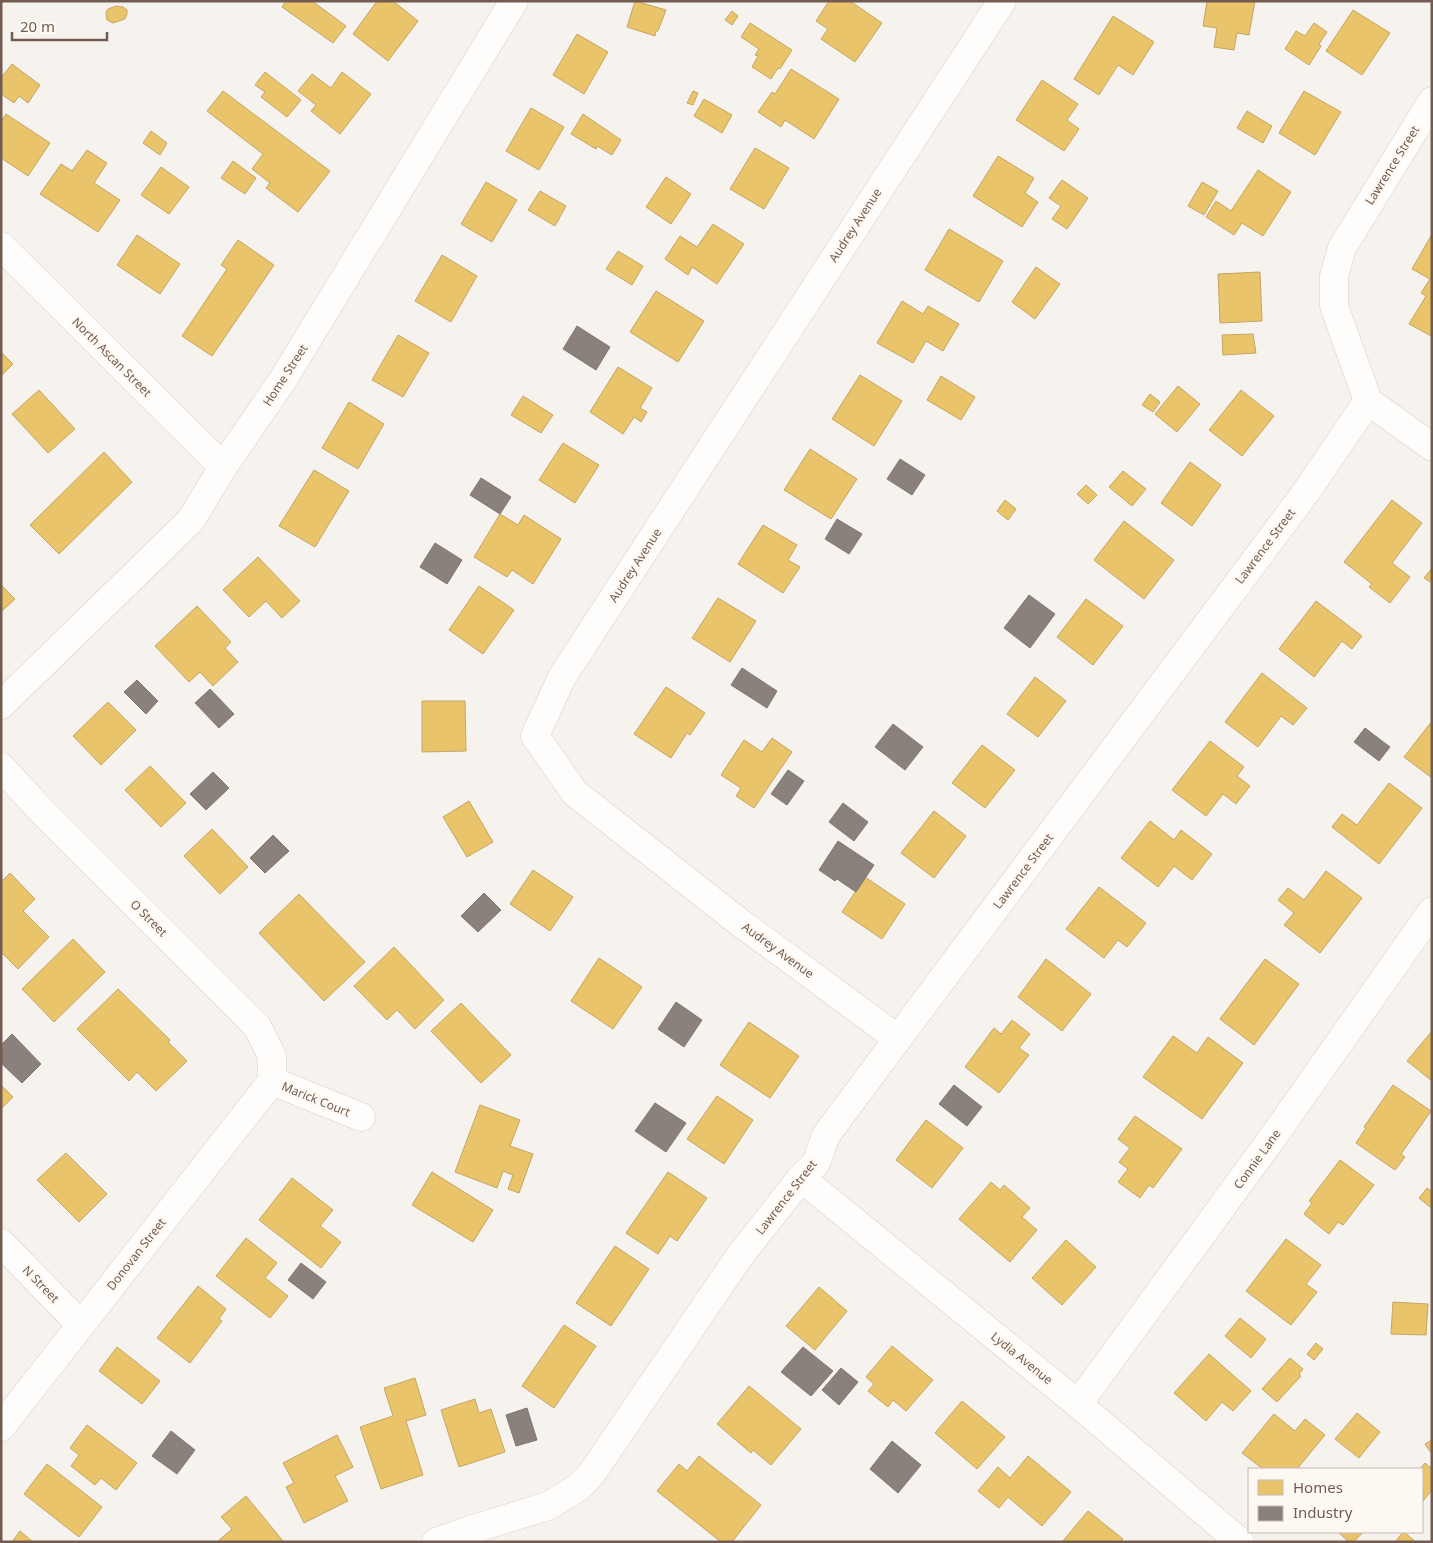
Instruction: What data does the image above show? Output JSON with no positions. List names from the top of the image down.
{
  "streets": {
    "street": [
      "Lawrence Street",
      "Audrey Avenue",
      "North Ascan Street",
      "Home Street",
      "O Street",
      "Marick Court",
      "Connie Lane",
      "Donovan Street",
      "N Street",
      "Lydia Avenue"
    ]
  },
  "crossings": [
    ["Lawrence Street", "Audrey Avenue"],
    ["Lawrence Street", "Lydia Avenue"],
    ["North Ascan Street", "Home Street"],
    ["O Street", "Marick Court"],
    ["O Street", "Donovan Street"],
    ["Marick Court", "Donovan Street"],
    ["Connie Lane", "Lydia Avenue"],
    ["Donovan Street", "N Street"]
  ],
  "legend": ["Homes", "Industry"],
  "scale_bar": "20 m"
}
